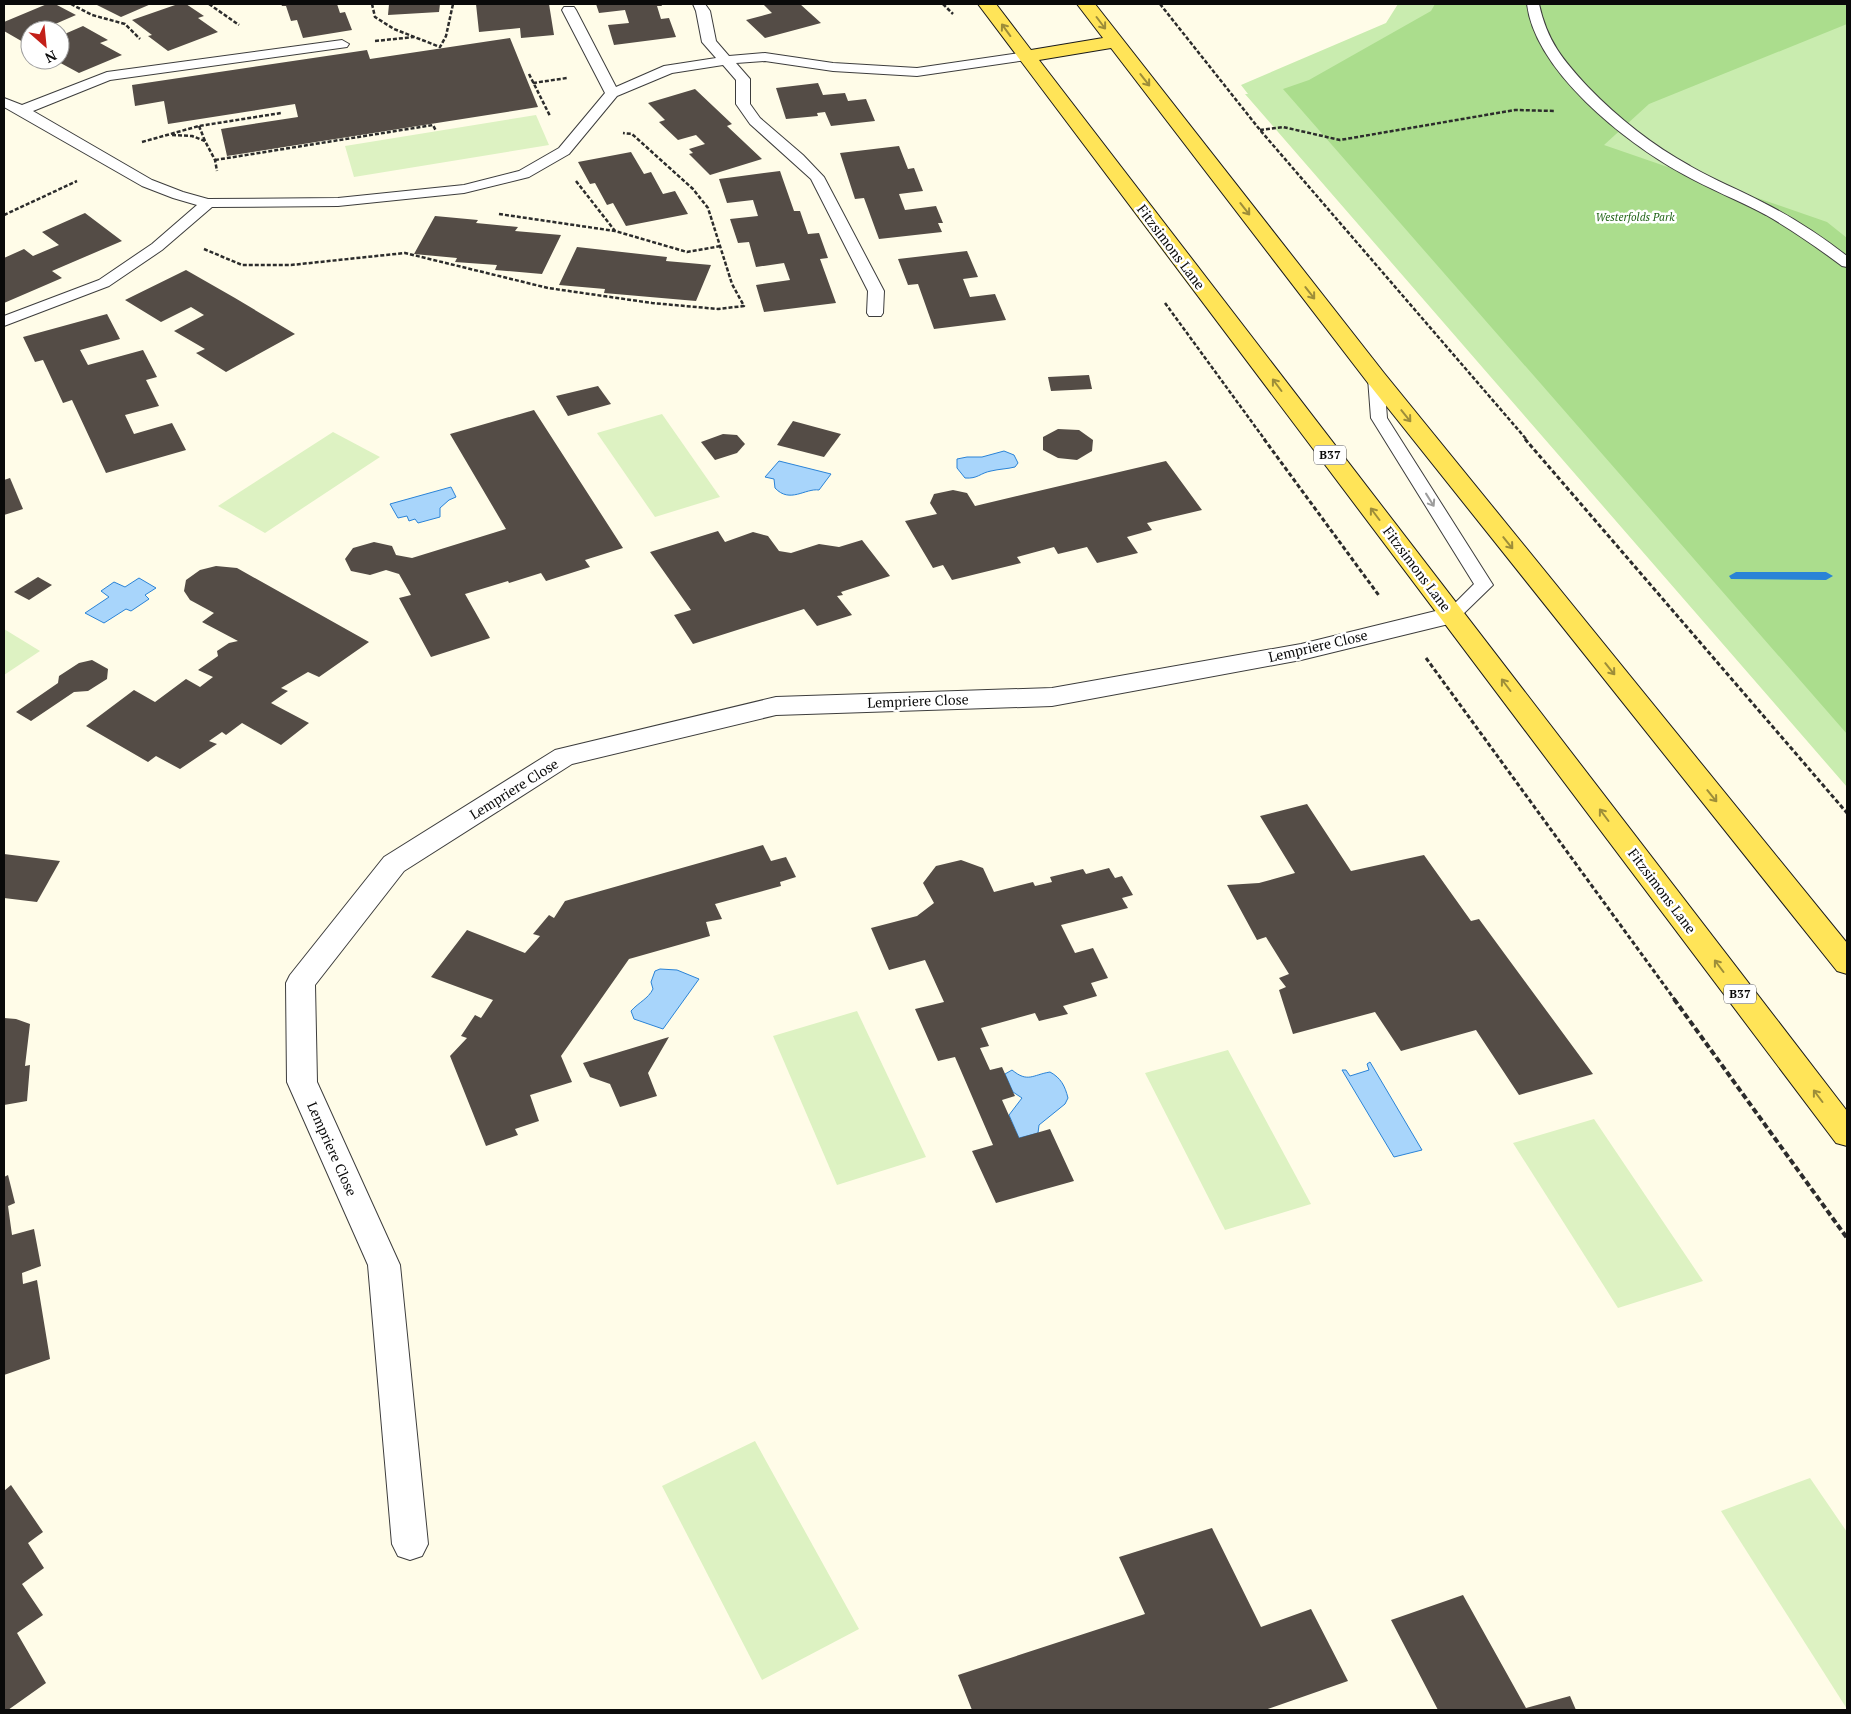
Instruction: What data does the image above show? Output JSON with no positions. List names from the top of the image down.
{
  "streets": {
    "main road": ["Fitzsimons Lane", "B37"],
    "street": ["Lempriere Close"]
  },
  "crossings": [
    ["Fitzsimons Lane", "Lempriere Close"]
  ],
  "parks": ["Westerfolds Park"],
  "north": "bottom right"
}
